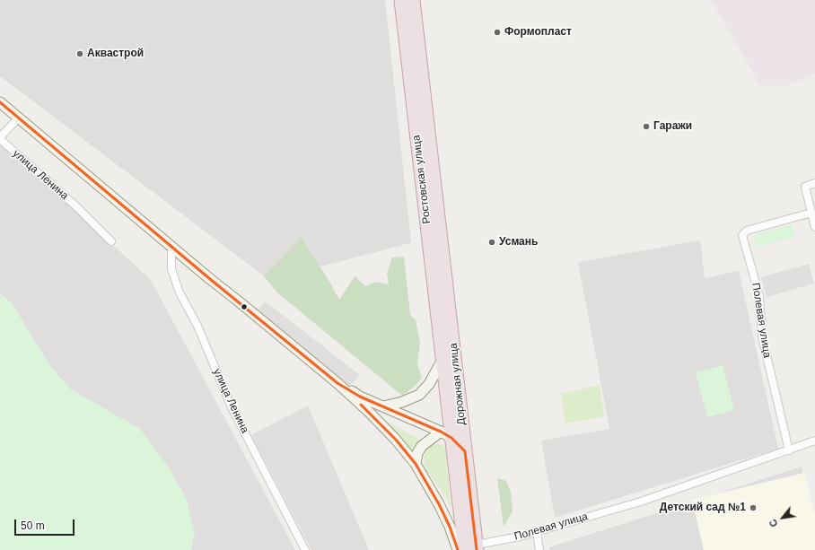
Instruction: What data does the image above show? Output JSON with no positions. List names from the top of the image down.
{
  "streets": {
    "highway": ["Ростовская улица", "Дорожная улица"],
    "street": ["улица Ленина", "Полевая улица"]
  },
  "crossings": [
    ["Ростовская улица", "Дорожная улица"],
    ["Полевая улица", "Дорожная улица"]
  ],
  "places": [
    "Формопласт",
    "Аквастрой",
    "Гаражи",
    "Усмань",
    "Детский сад №1"
  ],
  "scale_bar": "50 m",
  "north": "bottom left"
}
